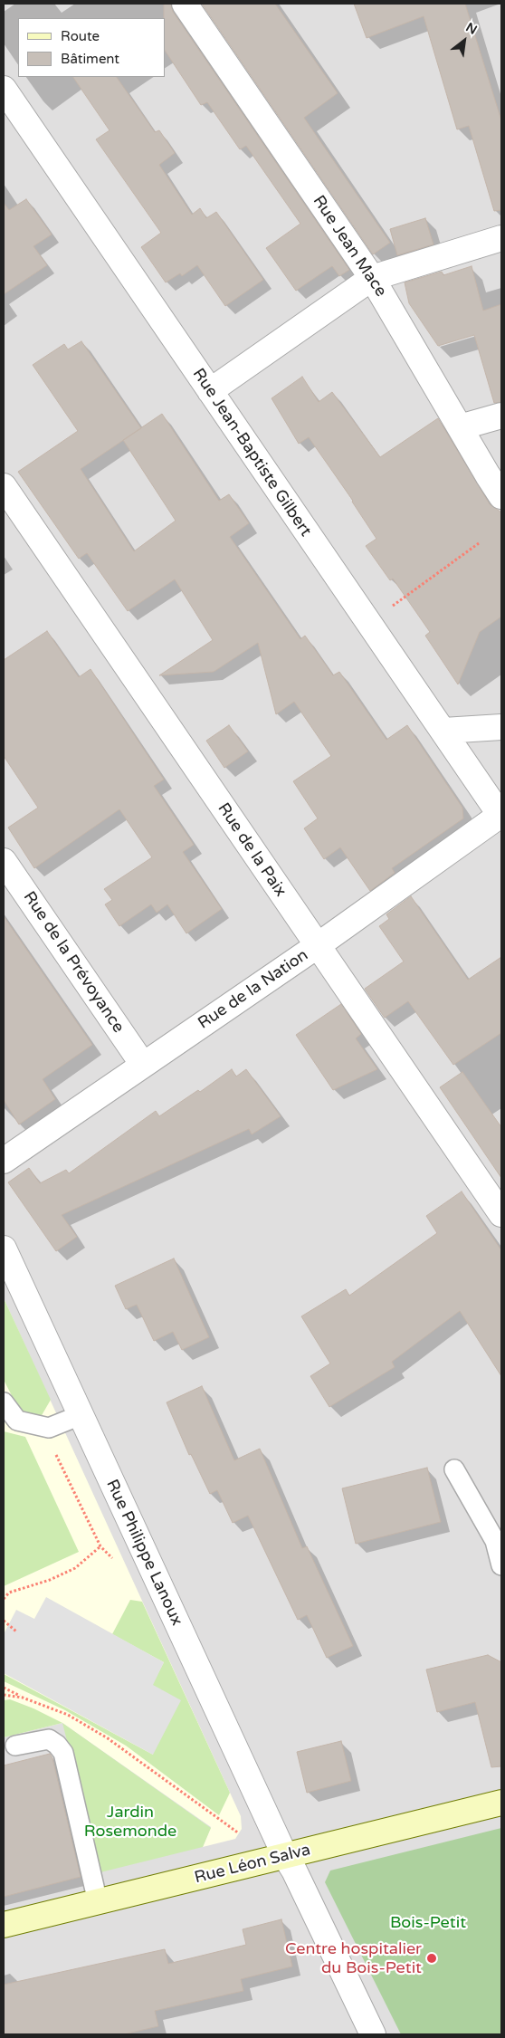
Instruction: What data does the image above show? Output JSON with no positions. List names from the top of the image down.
{
  "streets": {
    "street": [
      "Rue Jean Mace",
      "Rue Jean-Baptiste Gilbert",
      "Rue de la Paix",
      "Rue de la Prévoyance",
      "Rue de la Nation",
      "Rue Philippe Lanoux",
      "Rue Léon Salva"
    ]
  },
  "crossings": [
    ["Rue Jean-Baptiste Gilbert", "Rue de la Nation"],
    ["Rue de la Paix", "Rue de la Nation"],
    ["Rue de la Prévoyance", "Rue de la Nation"],
    ["Rue Philippe Lanoux", "Rue Léon Salva"]
  ],
  "parks": ["Jardin Rosemonde", "Bois-Petit"],
  "places": ["Centre hospitalier du Bois-Petit"],
  "legend": ["Route", "Bâtiment"],
  "north": "top right"
}
